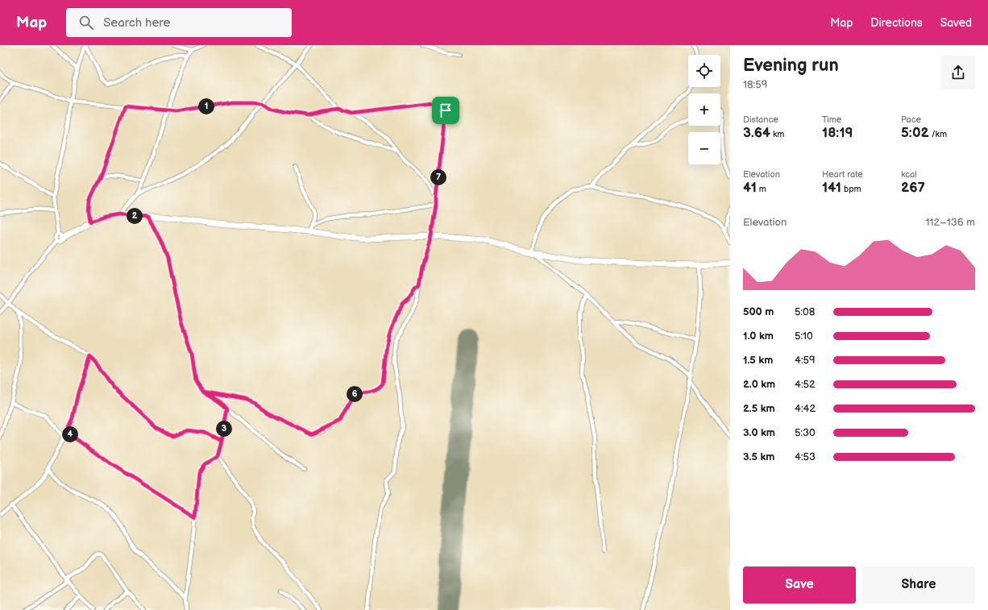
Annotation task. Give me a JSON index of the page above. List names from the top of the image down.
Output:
{
  "page": {
    "header": "Map",
    "search": "Search here",
    "nav": ["Map", "Directions", "Saved"],
    "heading": ["Evening run", "18:59"],
    "map_buttons": ["+", "−"],
    "pins": [
      "1",
      "7",
      "2",
      "6",
      "3",
      "4"
    ],
    "stats": [
      ["Distance", "3.64 km"],
      ["Time", "18:19"],
      ["Pace", "5:02 /km"],
      ["Elevation", "41 m"],
      ["Heart rate", "141 bpm"],
      ["kcal", "267"]
    ],
    "chart": ["Elevation", "112–136 m"],
    "list": [
      {
        "name": "500 m",
        "note": "5:08"
      },
      {
        "name": "1.0 km",
        "note": "5:10"
      },
      {
        "name": "1.5 km",
        "note": "4:59"
      },
      {
        "name": "2.0 km",
        "note": "4:52"
      },
      {
        "name": "2.5 km",
        "note": "4:42"
      },
      {
        "name": "3.0 km",
        "note": "5:30"
      },
      {
        "name": "3.5 km",
        "note": "4:53"
      }
    ],
    "buttons": ["Save", "Share"]
  }
}
